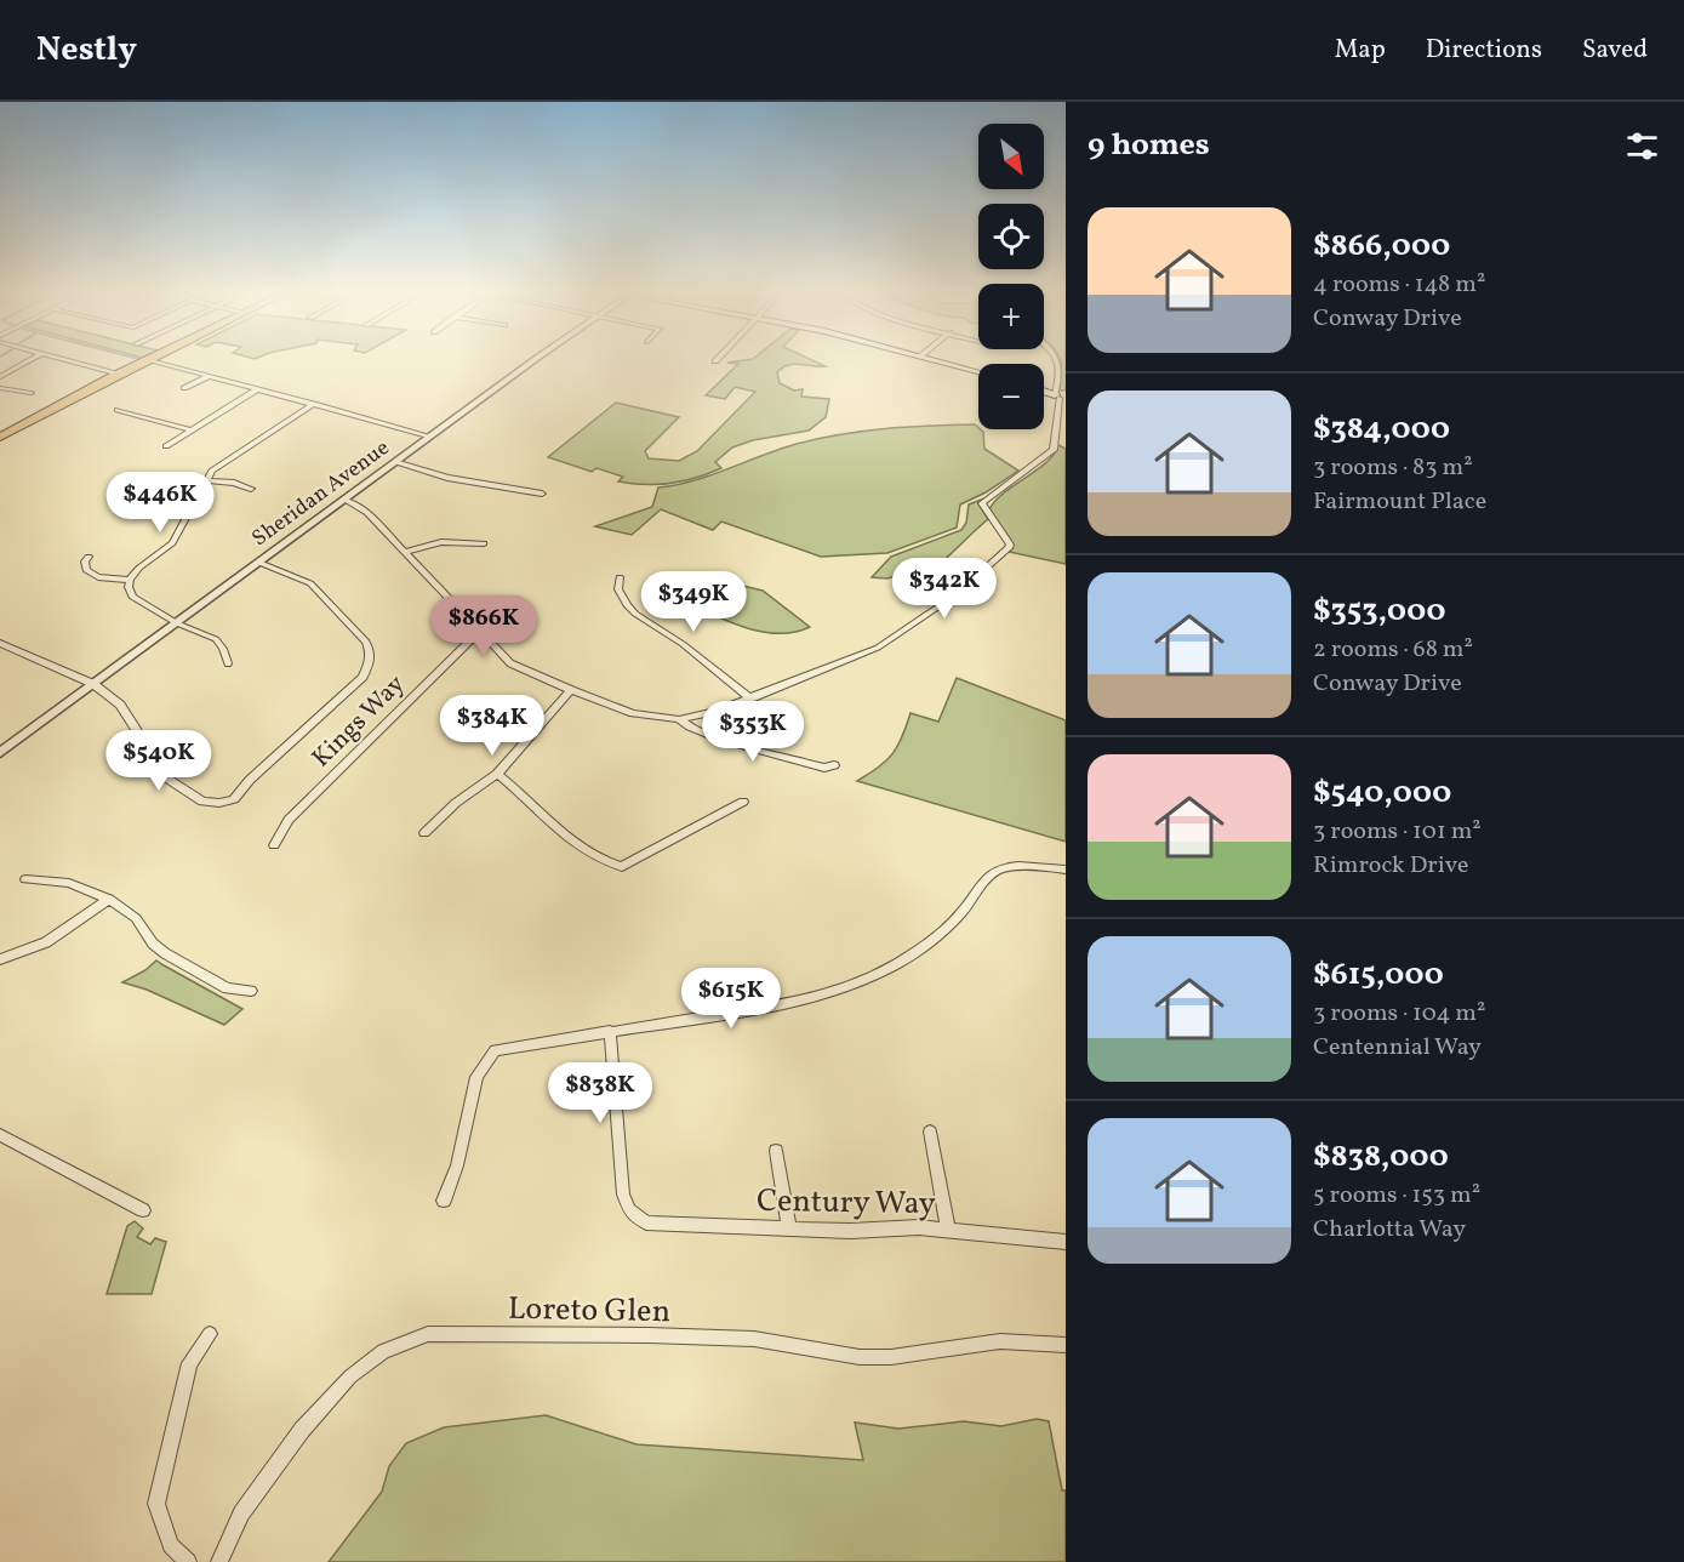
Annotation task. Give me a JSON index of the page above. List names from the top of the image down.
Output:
{
  "streets": {
    "street": [
      "Sheridan Avenue",
      "Kings Way",
      "Century Way",
      "Loreto Glen"
    ]
  },
  "north": "bottom right",
  "page": {
    "header": "Nestly",
    "nav": ["Map", "Directions", "Saved"],
    "heading": "9 homes",
    "map_buttons": ["+", "−"],
    "list": [
      {
        "name": "$866,000",
        "note": "4 rooms · 148 m² · Conway Drive"
      },
      {
        "name": "$384,000",
        "note": "3 rooms · 83 m² · Fairmount Place"
      },
      {
        "name": "$353,000",
        "note": "2 rooms · 68 m² · Conway Drive"
      },
      {
        "name": "$540,000",
        "note": "3 rooms · 101 m² · Rimrock Drive"
      },
      {
        "name": "$615,000",
        "note": "3 rooms · 104 m² · Centennial Way"
      },
      {
        "name": "$838,000",
        "note": "5 rooms · 153 m² · Charlotta Way"
      }
    ],
    "price": [
      "$446K",
      "$342K",
      "$349K",
      "$866K",
      "$384K",
      "$353K",
      "$540K",
      "$615K",
      "$838K"
    ]
  }
}
